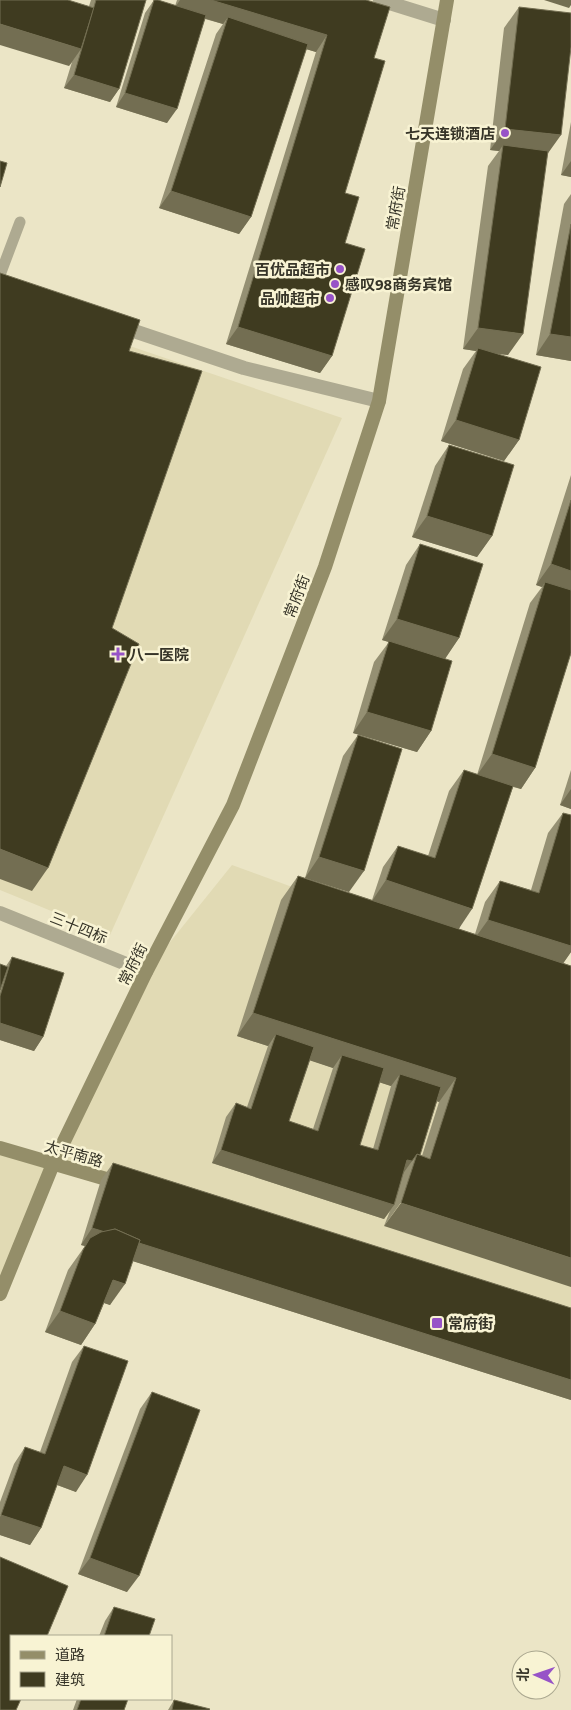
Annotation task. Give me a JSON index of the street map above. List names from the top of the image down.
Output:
{
  "streets": {
    "main road": ["常府街", "太平南路"],
    "street": ["三十四标"]
  },
  "crossings": [
    ["常府街", "三十四标"],
    ["常府街", "太平南路"]
  ],
  "places": {
    "other": [
      "七天连锁酒店",
      "百优品超市",
      "感叹98商务宾馆",
      "品帅超市"
    ],
    "health": ["八一医院"],
    "transit": ["常府街"]
  },
  "legend": ["道路", "建筑"],
  "north": "left"
}
